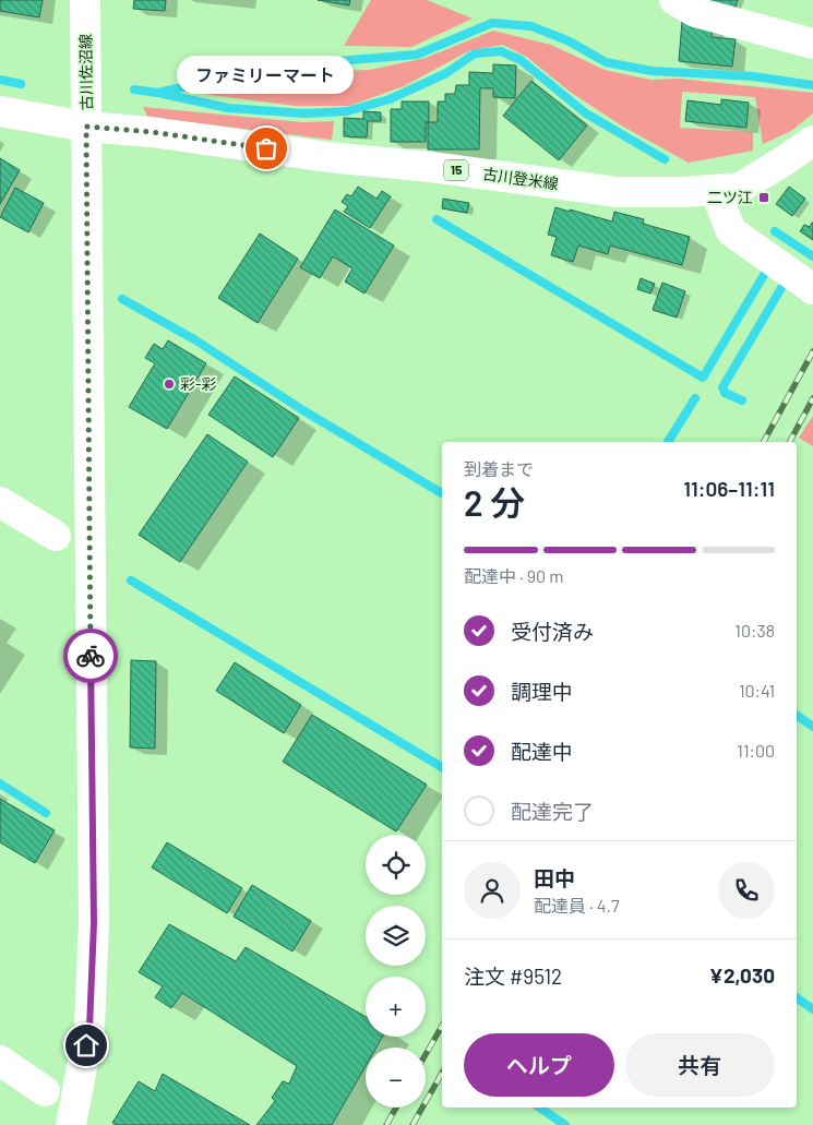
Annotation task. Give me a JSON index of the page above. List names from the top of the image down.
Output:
{
  "streets": {
    "main road": ["古川佐沼線", "15", "古川登米線"]
  },
  "crossings": [
    ["古川佐沼線", "古川登米線"]
  ],
  "places": {
    "other": ["ファミリーマート", "彩‐彩"],
    "transit": ["二ツ江"]
  },
  "page": {
    "bubble": "ファミリーマート",
    "heading": ["2 分", "到着まで", "11:06–11:11"],
    "panel": [
      "田中",
      "配達員 · 4.7",
      "注文 #9512",
      "¥2,030"
    ],
    "bar": "配達中 · 90 m",
    "list": [
      ["受付済み", "10:38"],
      ["調理中", "10:41"],
      ["配達中", "11:00"],
      "配達完了"
    ],
    "map_buttons": ["+", "−"],
    "buttons": ["ヘルプ", "共有"]
  }
}
